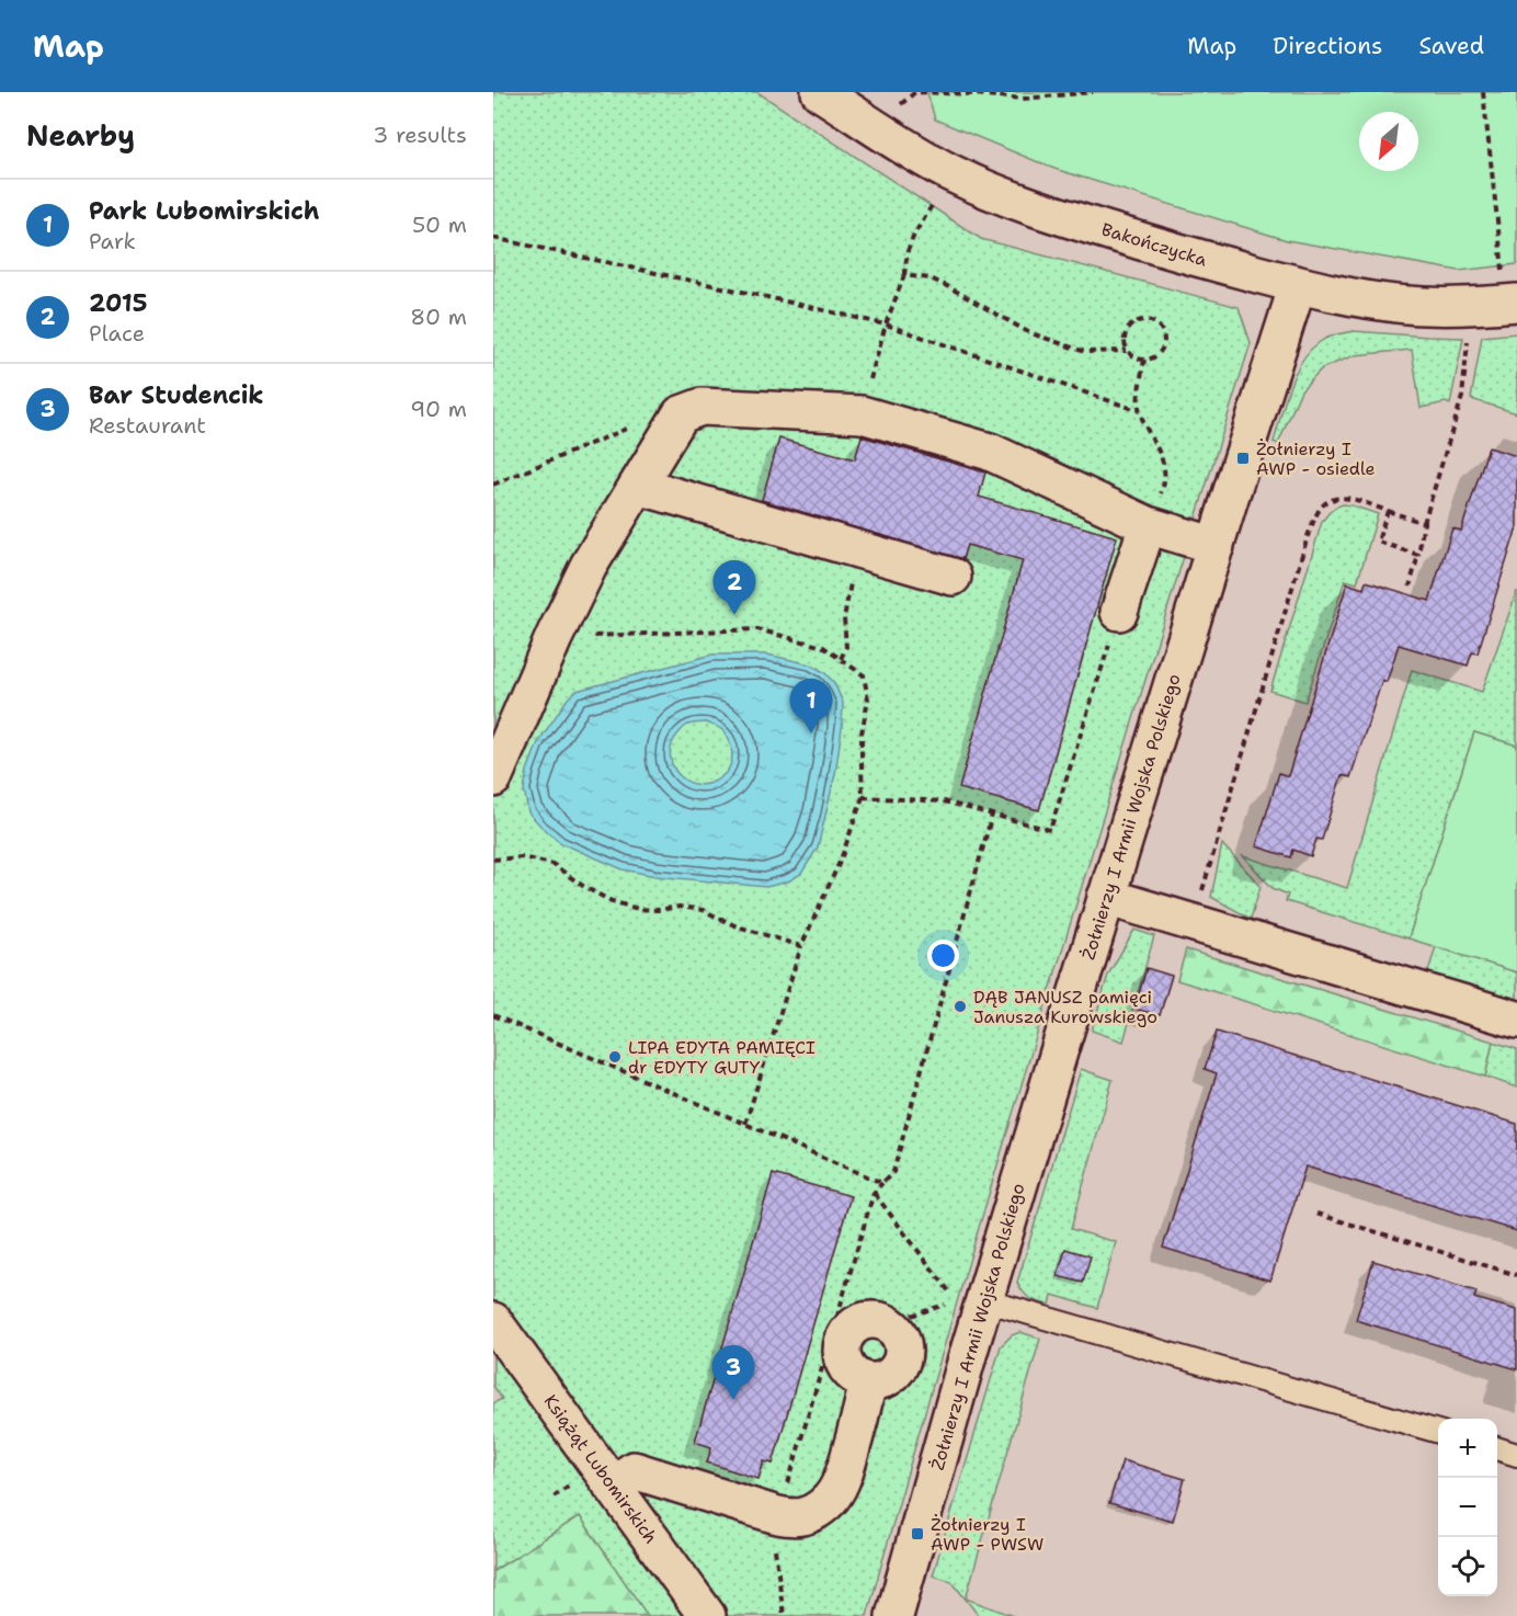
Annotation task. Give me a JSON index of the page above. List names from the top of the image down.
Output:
{
  "streets": {
    "street": ["Bakończycka", "Żołnierzy I Armii Wojska Polskiego", "Książąt Lubomirskich"]
  },
  "crossings": [
    ["Bakończycka", "Żołnierzy I Armii Wojska Polskiego"]
  ],
  "places": {
    "transit": ["Żołnierzy I AWP - osiedle", "Żołnierzy I AWP - PWSW"],
    "other": ["DĄB JANUSZ pamięci Janusza Kurowskiego", "LIPA EDYTA PAMIĘCI dr EDYTY GUTY"]
  },
  "north": "bottom left",
  "page": {
    "header": "Map",
    "nav": ["Map", "Directions", "Saved"],
    "heading": ["Nearby", "3 results"],
    "list": [
      {
        "mark": "1",
        "name": "Park Lubomirskich",
        "note": "Park",
        "value": "50 m"
      },
      {
        "mark": "2",
        "name": "2015",
        "note": "Place",
        "value": "80 m"
      },
      {
        "mark": "3",
        "name": "Bar Studencik",
        "note": "Restaurant",
        "value": "90 m"
      }
    ],
    "pins": ["2", "1", "3"],
    "map_buttons": ["+", "−"]
  }
}
